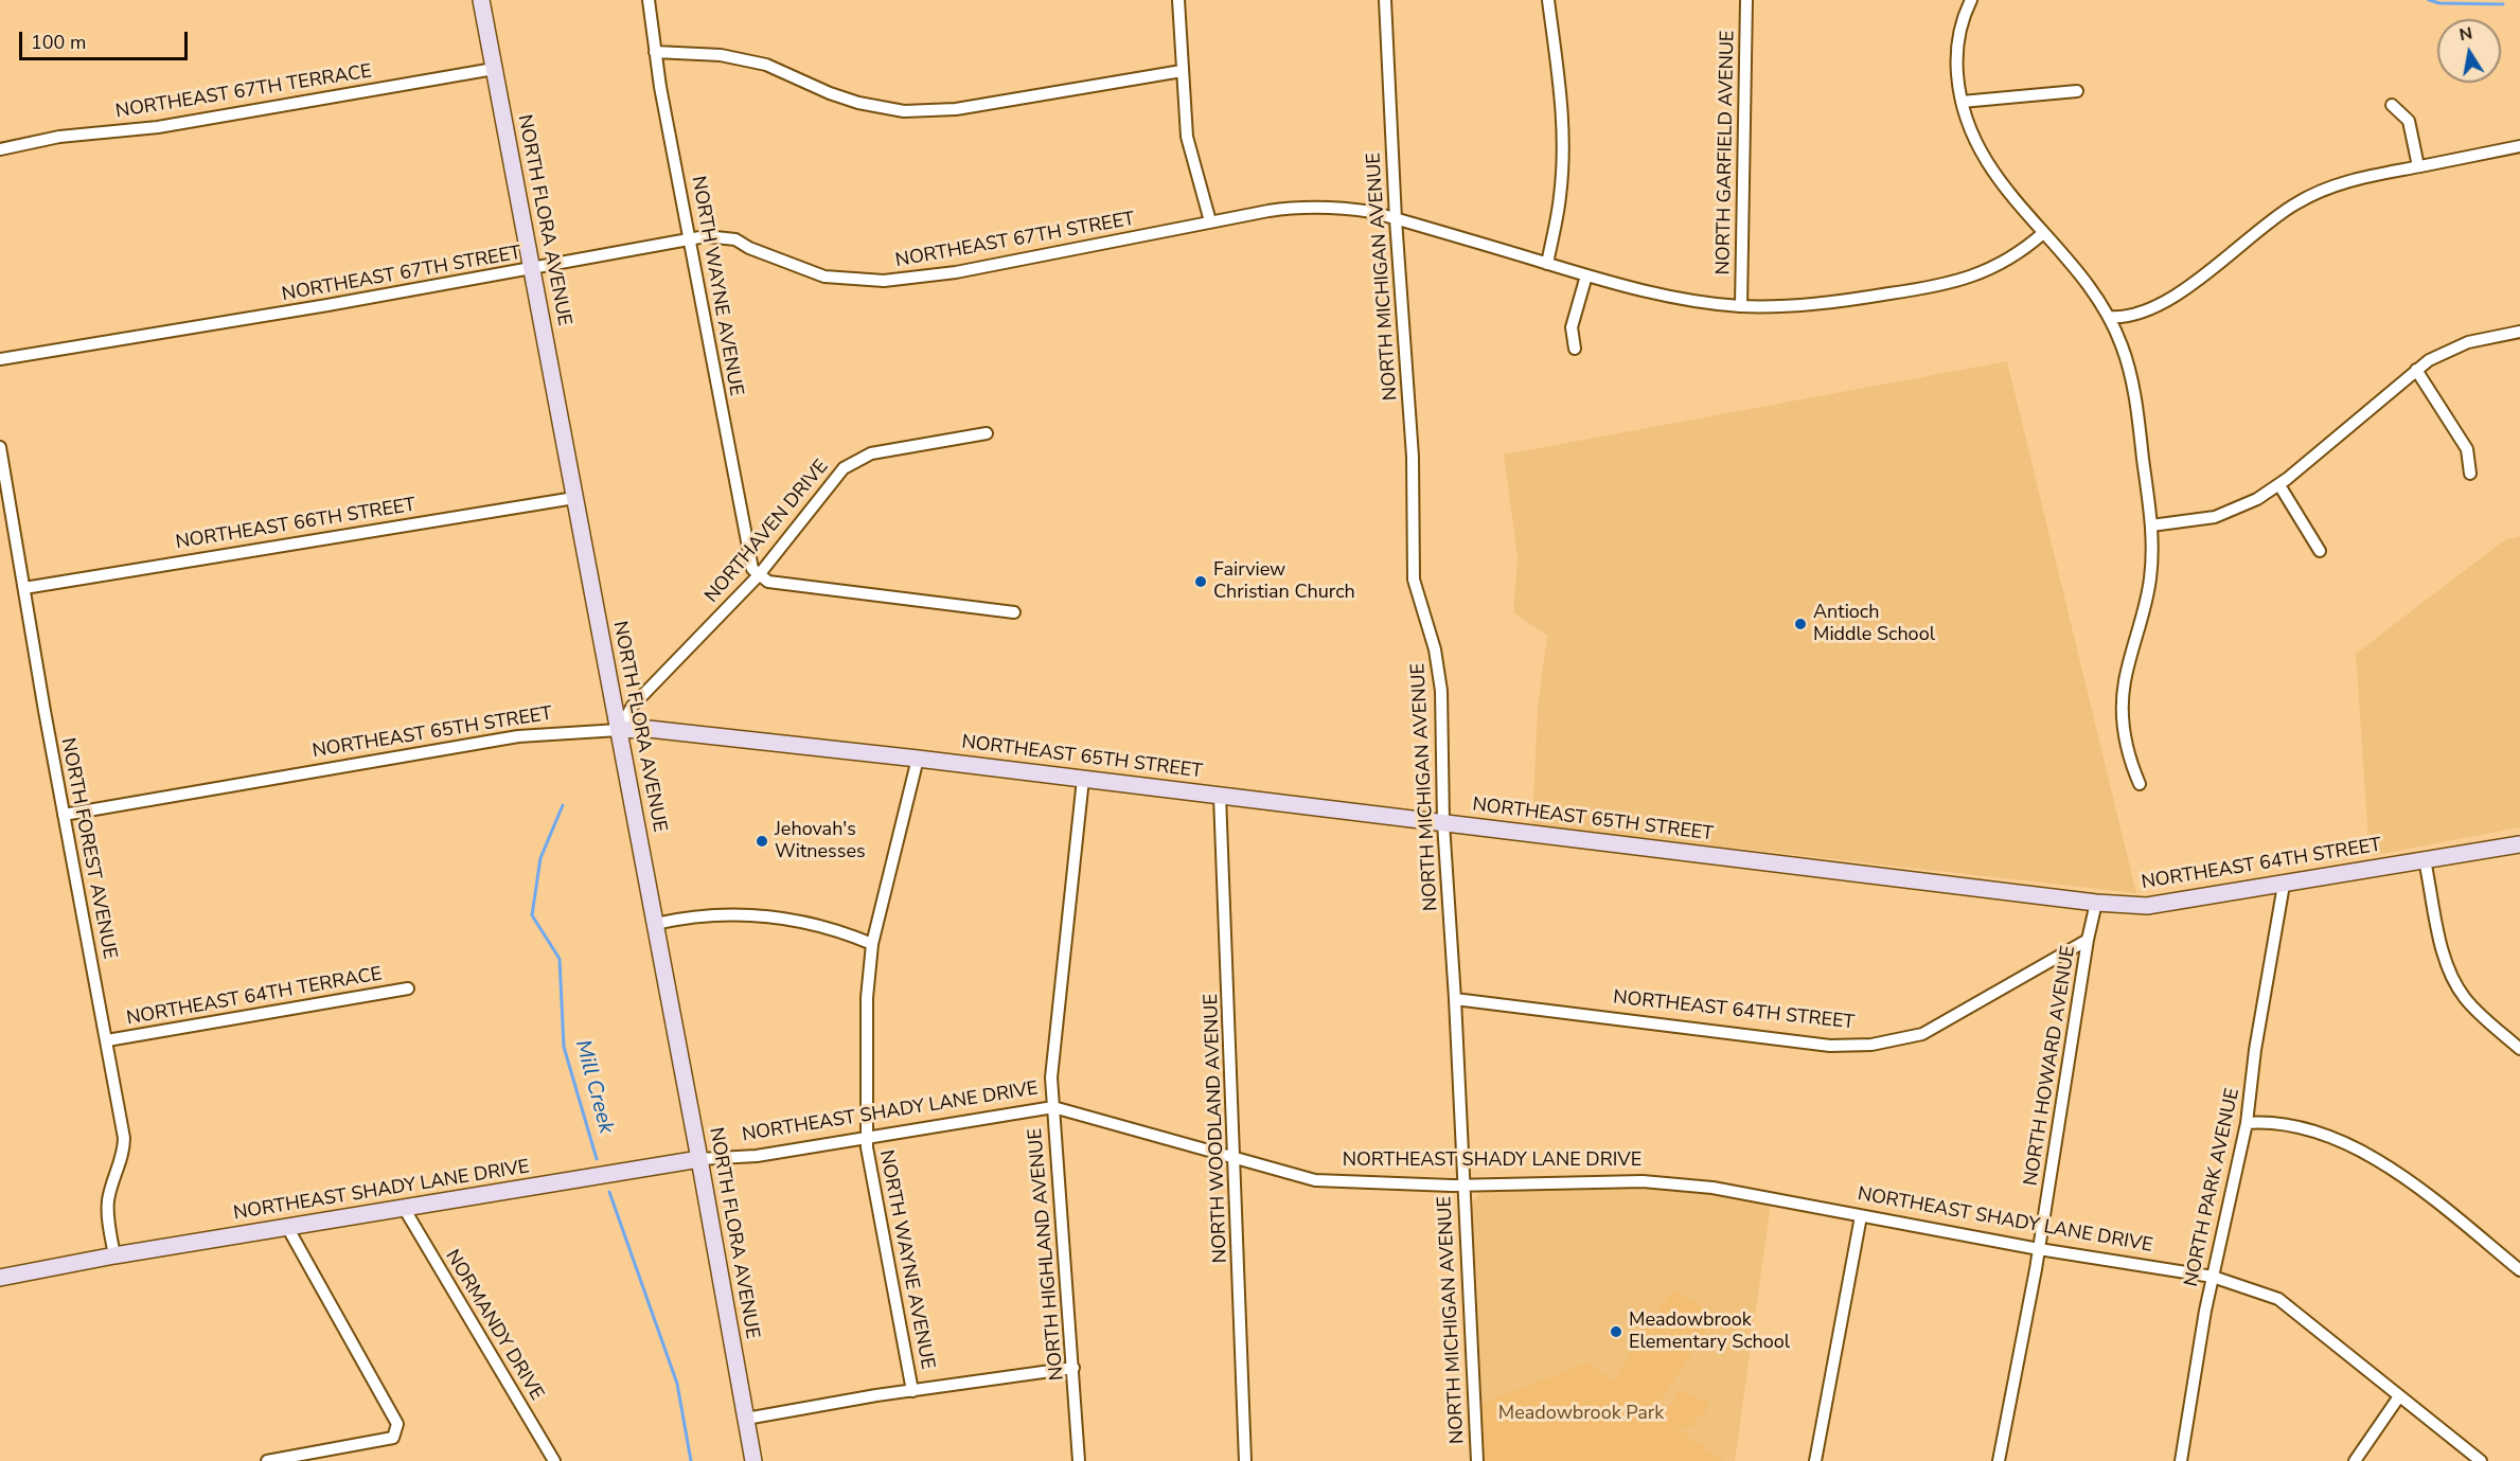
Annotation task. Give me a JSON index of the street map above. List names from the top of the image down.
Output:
{
  "streets": {
    "street": [
      "NORTHEAST 67TH TERRACE",
      "NORTH GARFIELD AVENUE",
      "NORTH FLORA AVENUE",
      "NORTHEAST 67TH STREET",
      "NORTH MICHIGAN AVENUE",
      "NORTH WAYNE AVENUE",
      "NORTHEAST 66TH STREET",
      "NORTHAVEN DRIVE",
      "NORTHEAST 65TH STREET",
      "NORTH FOREST AVENUE",
      "NORTHEAST 64TH STREET",
      "NORTHEAST 64TH TERRACE",
      "NORTH HOWARD AVENUE",
      "NORTHEAST SHADY LANE DRIVE",
      "NORTH WOODLAND AVENUE",
      "NORTH PARK AVENUE",
      "NORTH HIGHLAND AVENUE",
      "NORMANDY DRIVE"
    ]
  },
  "crossings": [
    ["NORTHEAST 67TH TERRACE", "NORTH FLORA AVENUE"],
    ["NORTH GARFIELD AVENUE", "NORTHEAST 67TH STREET"],
    ["NORTH FLORA AVENUE", "NORTHEAST 67TH STREET"],
    ["NORTH FLORA AVENUE", "NORTHEAST 66TH STREET"],
    ["NORTH FLORA AVENUE", "NORTHAVEN DRIVE"],
    ["NORTH FLORA AVENUE", "NORTHEAST 65TH STREET"],
    ["NORTH FLORA AVENUE", "NORTHEAST SHADY LANE DRIVE"],
    ["NORTHEAST 67TH STREET", "NORTH MICHIGAN AVENUE"],
    ["NORTHEAST 67TH STREET", "NORTH WAYNE AVENUE"],
    ["NORTH MICHIGAN AVENUE", "NORTHEAST 65TH STREET"],
    ["NORTH MICHIGAN AVENUE", "NORTHEAST 64TH STREET"],
    ["NORTH MICHIGAN AVENUE", "NORTHEAST SHADY LANE DRIVE"],
    ["NORTH WAYNE AVENUE", "NORTHAVEN DRIVE"],
    ["NORTH WAYNE AVENUE", "NORTHEAST 65TH STREET"],
    ["NORTH WAYNE AVENUE", "NORTHEAST SHADY LANE DRIVE"],
    ["NORTHEAST 66TH STREET", "NORTH FOREST AVENUE"],
    ["NORTHAVEN DRIVE", "NORTHEAST 65TH STREET"],
    ["NORTHEAST 65TH STREET", "NORTH FOREST AVENUE"],
    ["NORTHEAST 65TH STREET", "NORTHEAST 64TH STREET"],
    ["NORTHEAST 65TH STREET", "NORTH WOODLAND AVENUE"],
    ["NORTHEAST 65TH STREET", "NORTH HIGHLAND AVENUE"],
    ["NORTH FOREST AVENUE", "NORTHEAST 64TH TERRACE"],
    ["NORTH FOREST AVENUE", "NORTHEAST SHADY LANE DRIVE"],
    ["NORTHEAST 64TH STREET", "NORTH HOWARD AVENUE"],
    ["NORTHEAST 64TH STREET", "NORTH PARK AVENUE"],
    ["NORTH HOWARD AVENUE", "NORTHEAST SHADY LANE DRIVE"],
    ["NORTHEAST SHADY LANE DRIVE", "NORTH WOODLAND AVENUE"],
    ["NORTHEAST SHADY LANE DRIVE", "NORTH PARK AVENUE"],
    ["NORTHEAST SHADY LANE DRIVE", "NORTH HIGHLAND AVENUE"],
    ["NORTHEAST SHADY LANE DRIVE", "NORMANDY DRIVE"]
  ],
  "water": ["Mill Creek"],
  "parks": ["Meadowbrook Park"],
  "places": [
    "Fairview Christian Church",
    "Antioch Middle School",
    "Jehovah's Witnesses",
    "Meadowbrook Elementary School"
  ],
  "scale_bar": "100 m",
  "north": "top"
}
